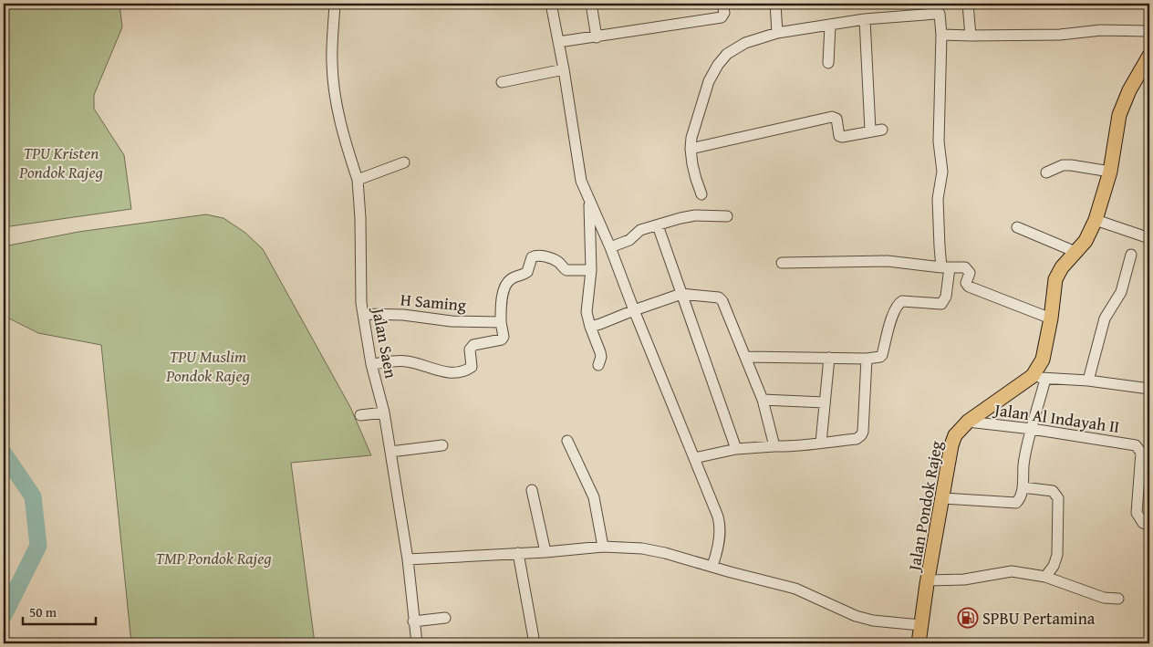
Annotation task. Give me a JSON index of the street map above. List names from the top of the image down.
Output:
{
  "streets": {
    "main road": ["Jalan Pondok Rajeg"],
    "street": ["H Saming", "Jalan Saen", "Jalan Al Indayah II"]
  },
  "crossings": [
    ["H Saming", "Jalan Saen"],
    ["Jalan Al Indayah II", "Jalan Pondok Rajeg"]
  ],
  "parks": ["TPU Kristen Pondok Rajeg", "TPU Muslim Pondok Rajeg", "TMP Pondok Rajeg"],
  "places": {
    "fuel station": ["SPBU Pertamina"]
  },
  "scale_bar": "50 m"
}
